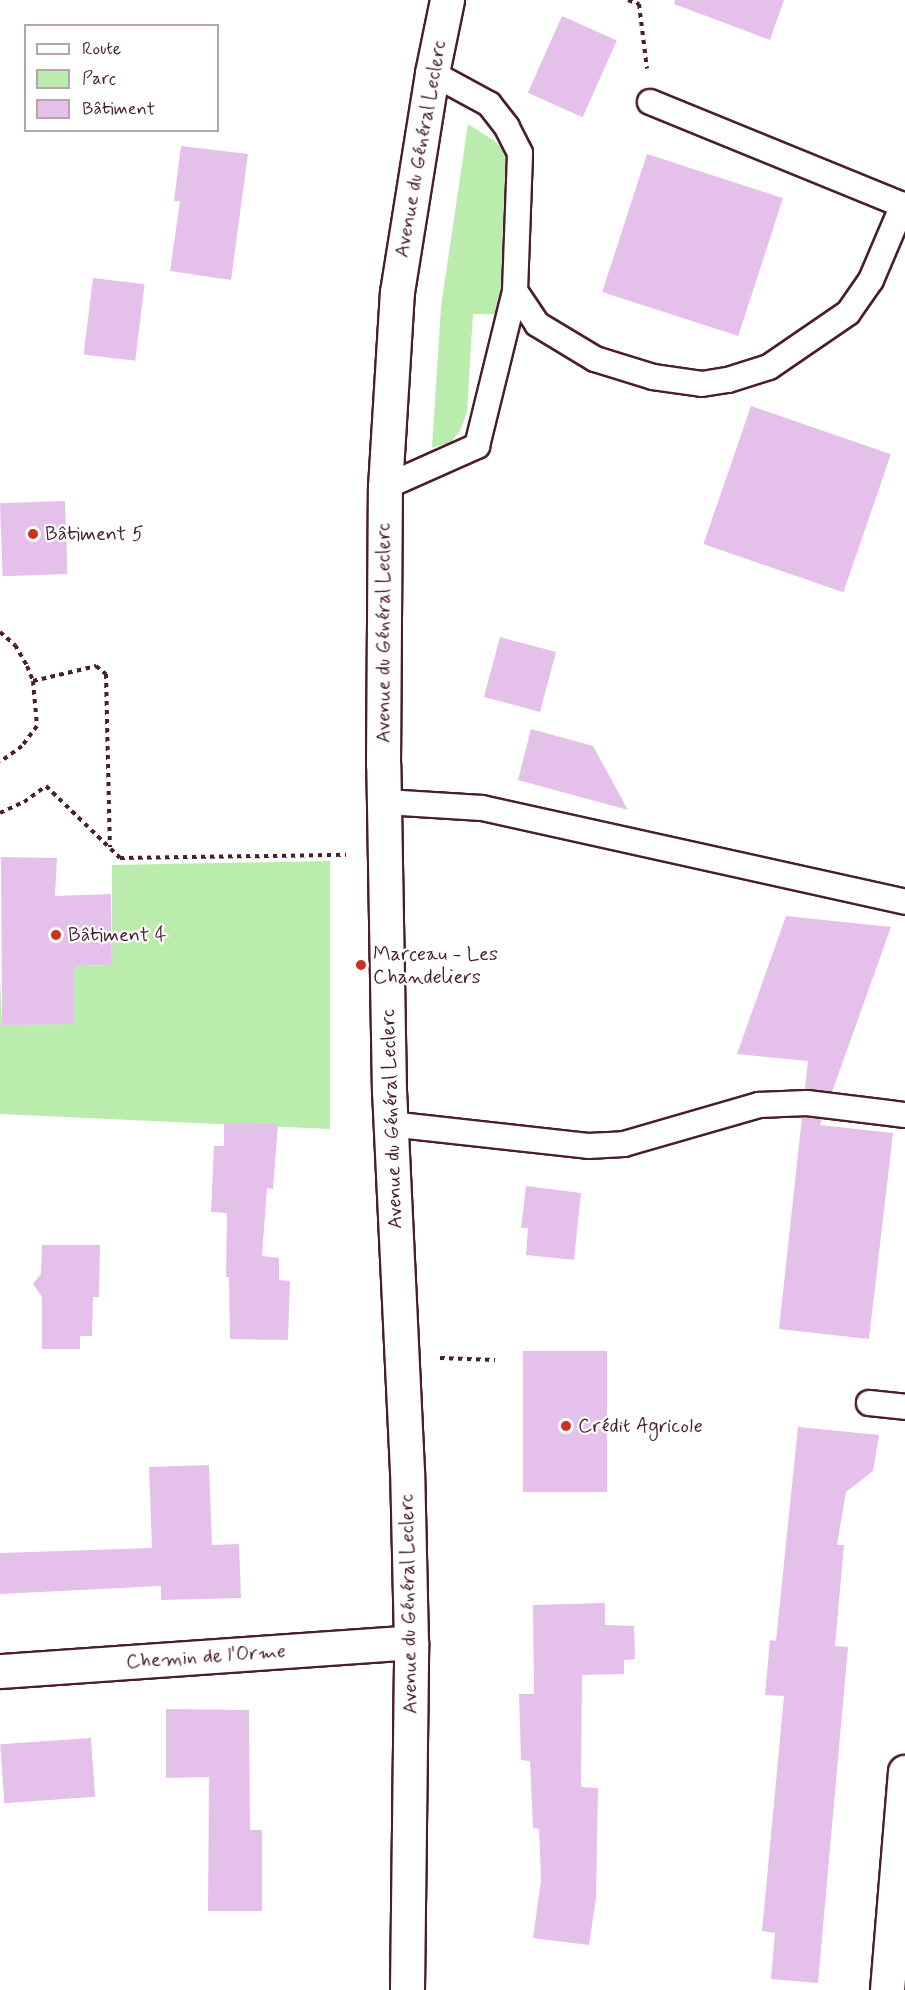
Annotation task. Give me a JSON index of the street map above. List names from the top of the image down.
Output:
{
  "streets": {
    "main road": ["Avenue du Général Leclerc", "Chemin de l'Orme"]
  },
  "crossings": [
    ["Avenue du Général Leclerc", "Chemin de l'Orme"]
  ],
  "places": [
    "Bâtiment 5",
    "Bâtiment 4",
    "Marceau - Les Chandeliers",
    "Crédit Agricole"
  ],
  "legend": ["Route", "Parc", "Bâtiment"]
}
